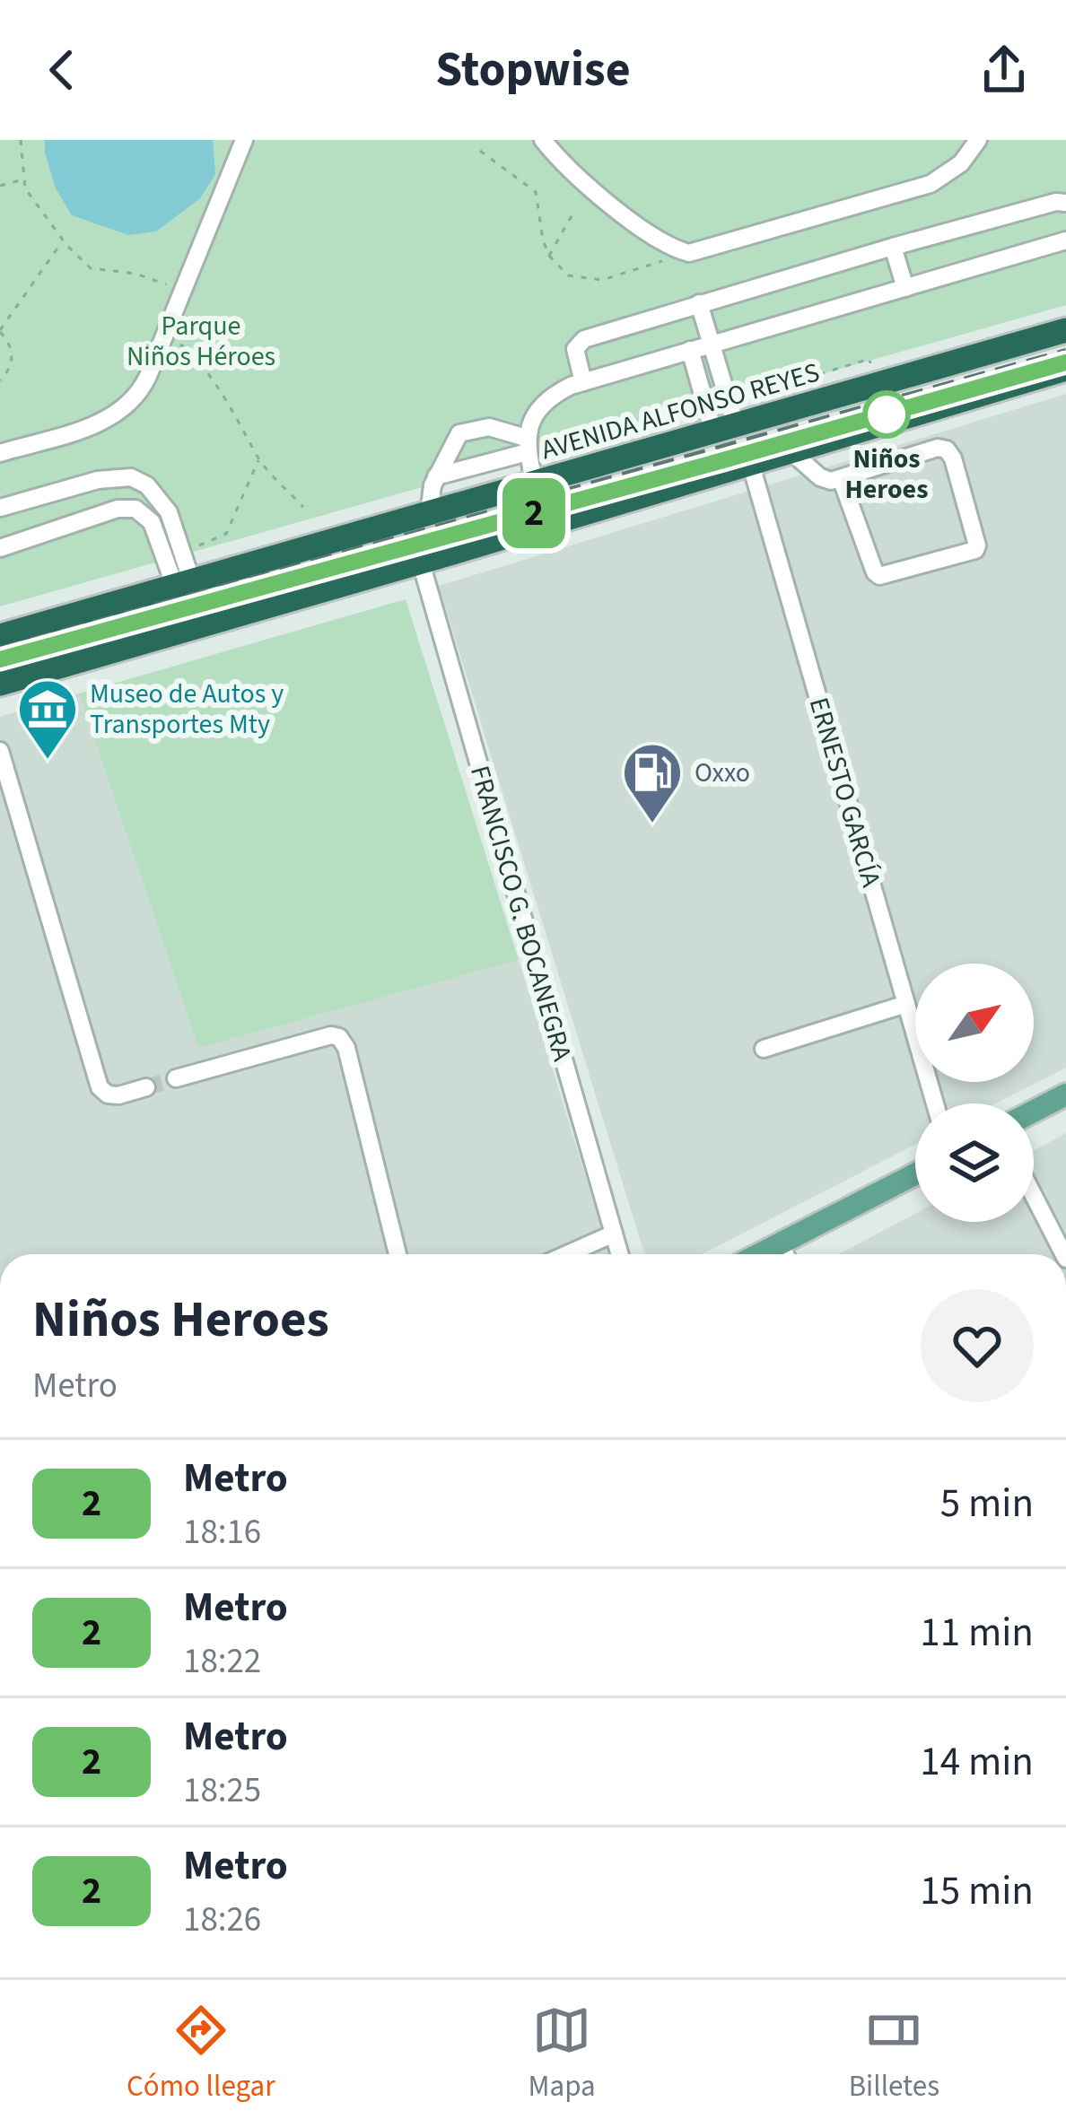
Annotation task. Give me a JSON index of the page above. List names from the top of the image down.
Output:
{
  "streets": {
    "highway": ["AVENIDA ALFONSO REYES"],
    "street": ["ERNESTO GARCÍA", "FRANCISCO G. BOCANEGRA"]
  },
  "parks": ["Parque Niños Héroes"],
  "places": {
    "other": ["Niños Heroes"],
    "museum": ["Museo de Autos y Transportes Mty"],
    "fuel station": ["Oxxo"]
  },
  "lines": ["metro line 2"],
  "north": "top right",
  "page": {
    "header": "Stopwise",
    "on_map": "2",
    "heading": ["Niños Heroes", "Metro"],
    "list": [
      {
        "mark": "2",
        "name": "Metro",
        "note": "18:16",
        "value": "5 min"
      },
      {
        "mark": "2",
        "name": "Metro",
        "note": "18:22",
        "value": "11 min"
      },
      {
        "mark": "2",
        "name": "Metro",
        "note": "18:25",
        "value": "14 min"
      },
      {
        "mark": "2",
        "name": "Metro",
        "note": "18:26",
        "value": "15 min"
      }
    ],
    "tabs": ["Cómo llegar", "Mapa", "Billetes"]
  }
}
